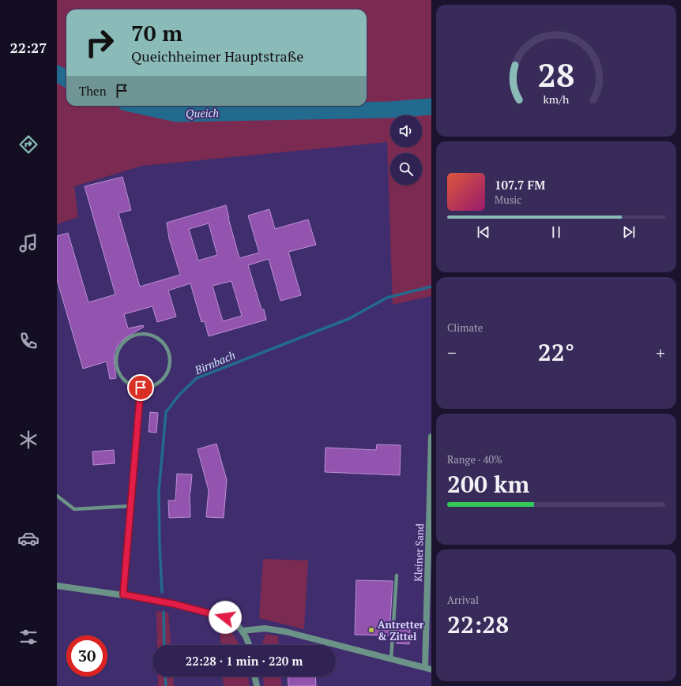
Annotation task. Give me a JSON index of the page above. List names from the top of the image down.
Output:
{
  "streets": {
    "street": ["Kleiner Sand"]
  },
  "water": ["Queich", "Birnbach"],
  "places": ["Antretter & Zittel"],
  "page": {
    "tabs": "22:27",
    "turn": ["70 m", "Queichheimer Hauptstraße"],
    "then": "Then",
    "song": ["107.7 FM", "Music"],
    "tile": [
      "Climate",
      ["Range · 40%", "200 km"],
      ["Arrival", "22:28"]
    ],
    "heat": ["−", "22°", "+"],
    "limit": "30",
    "trip": "22:28 · 1 min · 220 m",
    "gauge": ["28", "km/h"]
  }
}
